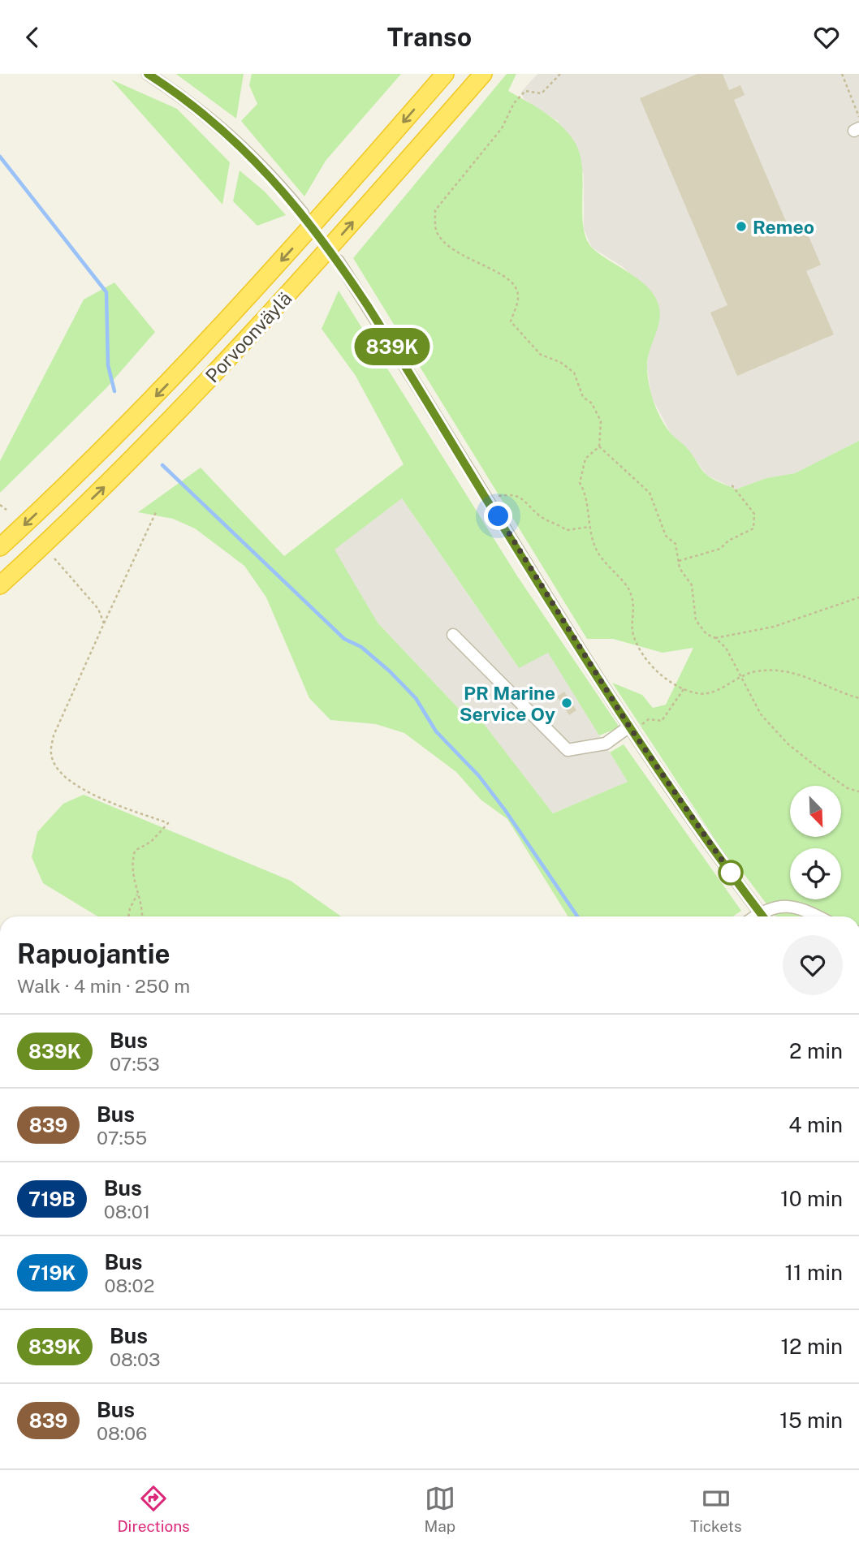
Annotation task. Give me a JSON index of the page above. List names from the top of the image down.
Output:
{
  "streets": {
    "highway": ["Porvoonväylä"]
  },
  "places": ["Remeo", "PR Marine Service Oy"],
  "lines": ["bus line 839K"],
  "north": "bottom right",
  "page": {
    "header": "Transo",
    "on_map": "839K",
    "heading": ["Rapuojantie", "Walk · 4 min · 250 m"],
    "list": [
      {
        "mark": "839K",
        "name": "Bus",
        "note": "07:53",
        "value": "2 min"
      },
      {
        "mark": "839",
        "name": "Bus",
        "note": "07:55",
        "value": "4 min"
      },
      {
        "mark": "719B",
        "name": "Bus",
        "note": "08:01",
        "value": "10 min"
      },
      {
        "mark": "719K",
        "name": "Bus",
        "note": "08:02",
        "value": "11 min"
      },
      {
        "mark": "839K",
        "name": "Bus",
        "note": "08:03",
        "value": "12 min"
      },
      {
        "mark": "839",
        "name": "Bus",
        "note": "08:06",
        "value": "15 min"
      }
    ],
    "tabs": ["Directions", "Map", "Tickets"]
  }
}
